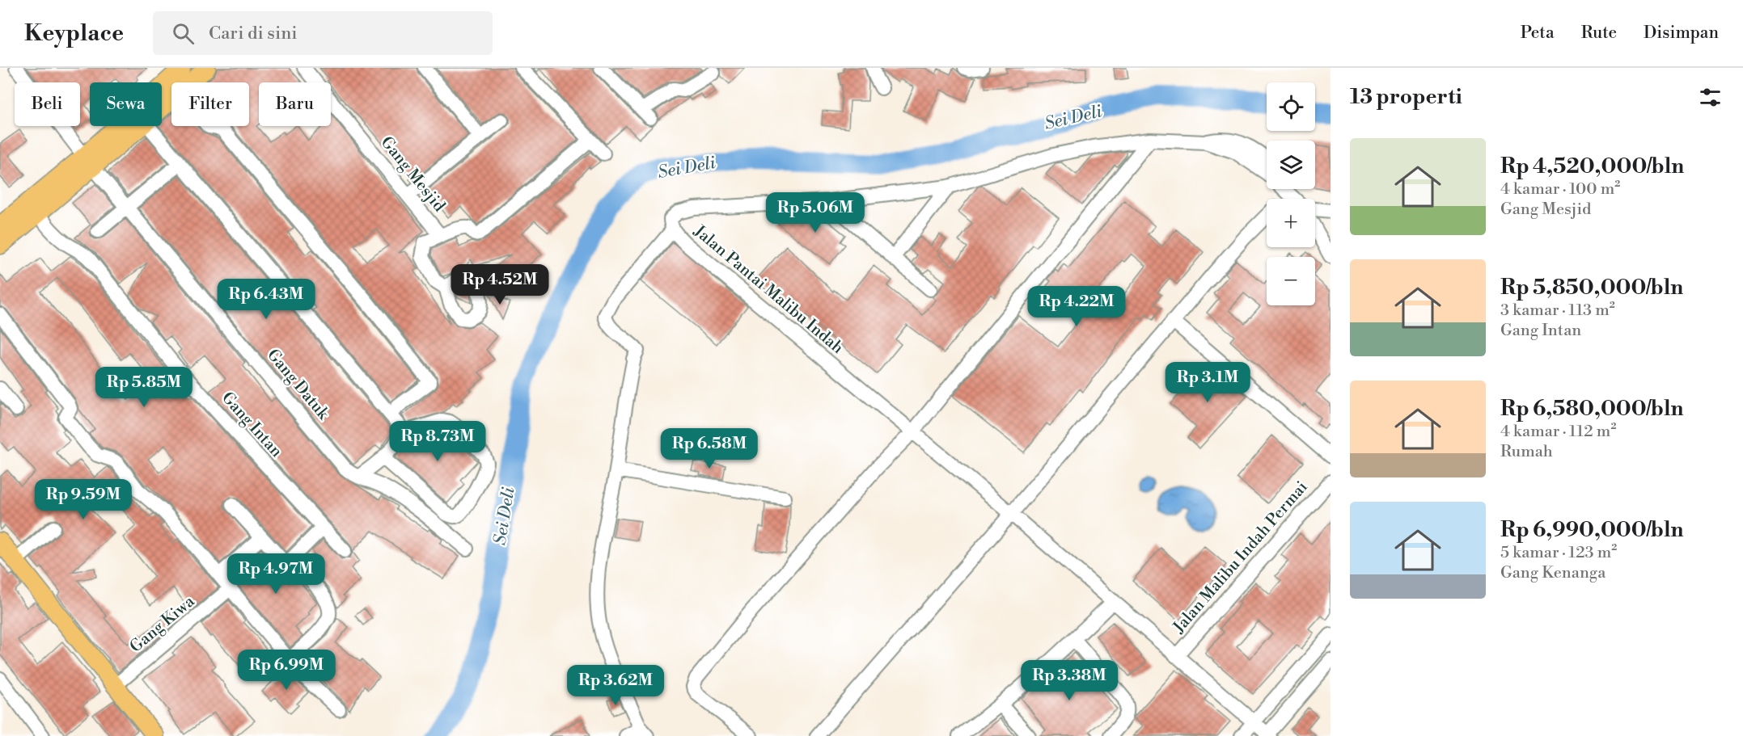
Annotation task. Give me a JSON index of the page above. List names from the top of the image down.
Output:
{
  "streets": {
    "street": [
      "Gang Mesjid",
      "Jalan Pantai Malibu Indah",
      "Gang Datuk",
      "Gang Intan",
      "Jalan Malibu Indah Permai",
      "Gang Kiwa"
    ]
  },
  "crossings": [
    ["Jalan Pantai Malibu Indah", "Jalan Malibu Indah Permai"]
  ],
  "water": ["Sei Deli"],
  "page": {
    "header": "Keyplace",
    "search": "Cari di sini",
    "nav": ["Peta", "Rute", "Disimpan"],
    "heading": "13 properti",
    "map_buttons": ["+", "−"],
    "chip": [
      "Beli",
      "Sewa",
      "Filter",
      "Baru"
    ],
    "list": [
      {
        "name": "Rp 4,520,000/bln",
        "note": "4 kamar · 100 m² · Gang Mesjid"
      },
      {
        "name": "Rp 5,850,000/bln",
        "note": "3 kamar · 113 m² · Gang Intan"
      },
      {
        "name": "Rp 6,580,000/bln",
        "note": "4 kamar · 112 m² · Rumah"
      },
      {
        "name": "Rp 6,990,000/bln",
        "note": "5 kamar · 123 m² · Gang Kenanga"
      }
    ],
    "price": [
      "Rp 5.06M",
      "Rp 4.52M",
      "Rp 6.43M",
      "Rp 4.22M",
      "Rp 3.1M",
      "Rp 5.85M",
      "Rp 8.73M",
      "Rp 6.58M",
      "Rp 9.59M",
      "Rp 4.97M",
      "Rp 6.99M",
      "Rp 3.38M",
      "Rp 3.62M"
    ]
  }
}
